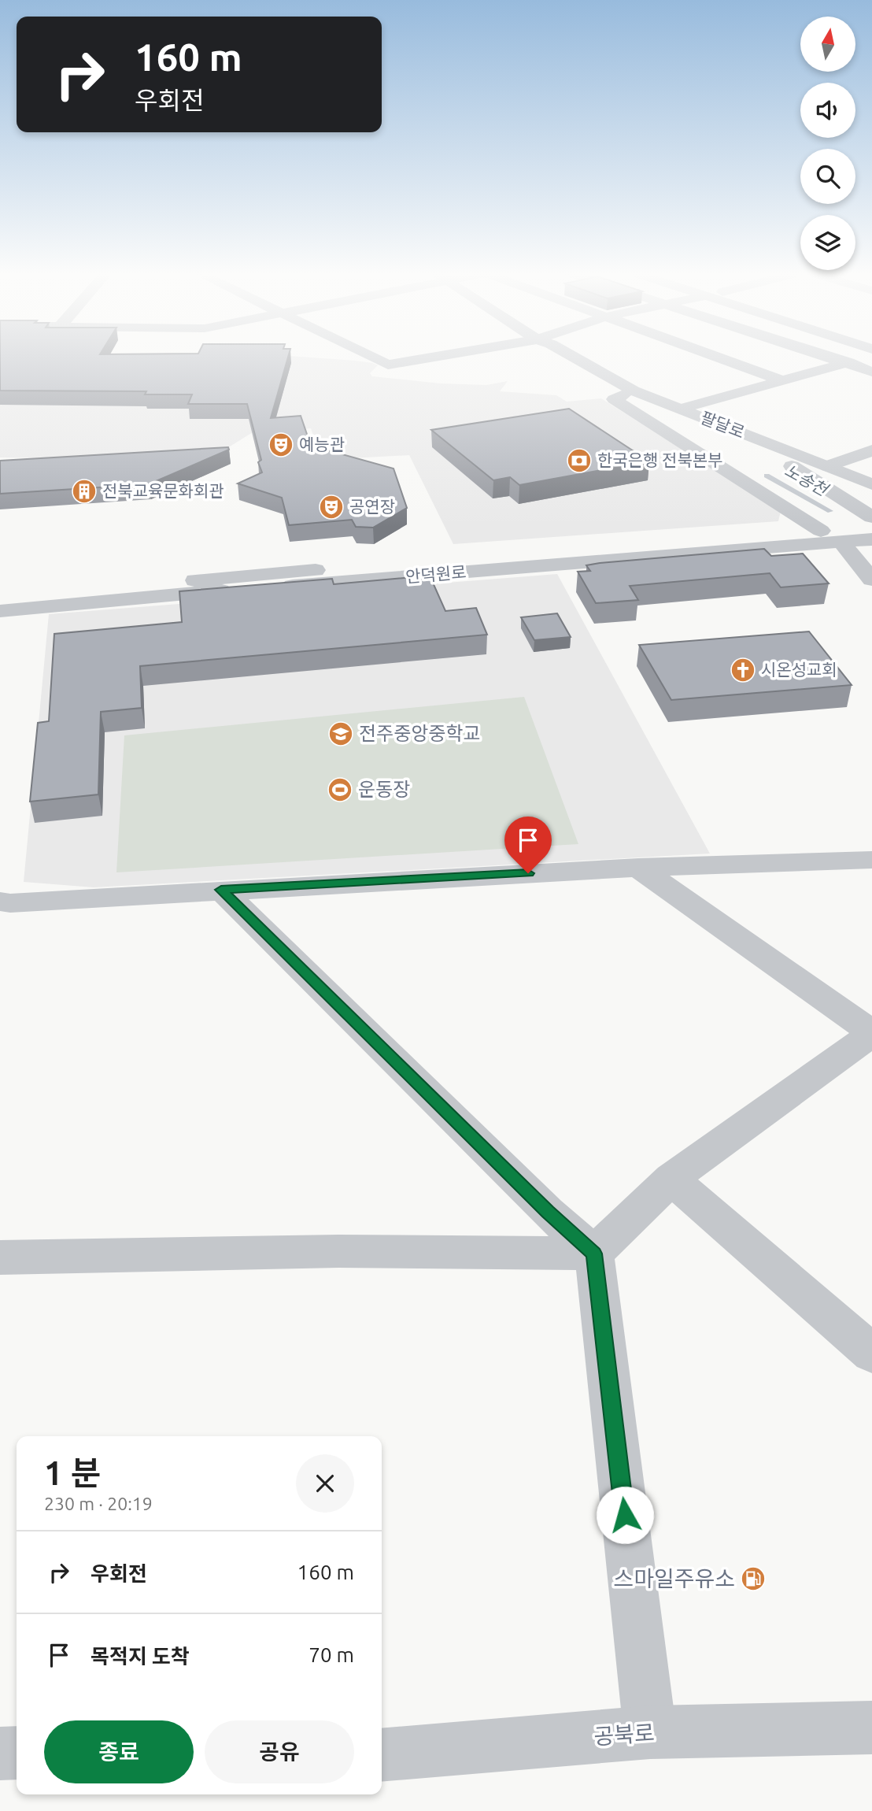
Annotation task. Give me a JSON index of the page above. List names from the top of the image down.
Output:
{
  "streets": {
    "street": ["팔달로", "안덕원로", "공북로"]
  },
  "water": ["노송천"],
  "places": {
    "theatre": ["예능관", "공연장"],
    "bank": ["한국은행 전북본부"],
    "building": ["전북교육문화회관"],
    "church": ["시온성교회"],
    "school or university": ["전주중앙중학교"],
    "sports": ["운동장"],
    "fuel station": ["스마일주유소"]
  },
  "north": "top",
  "page": {
    "turn": ["160 m", "우회전"],
    "heading": ["1 분", "230 m · 20:19"],
    "list": [
      {
        "name": "우회전",
        "value": "160 m"
      },
      {
        "name": "목적지 도착",
        "value": "70 m"
      }
    ],
    "buttons": ["종료", "공유"]
  }
}
